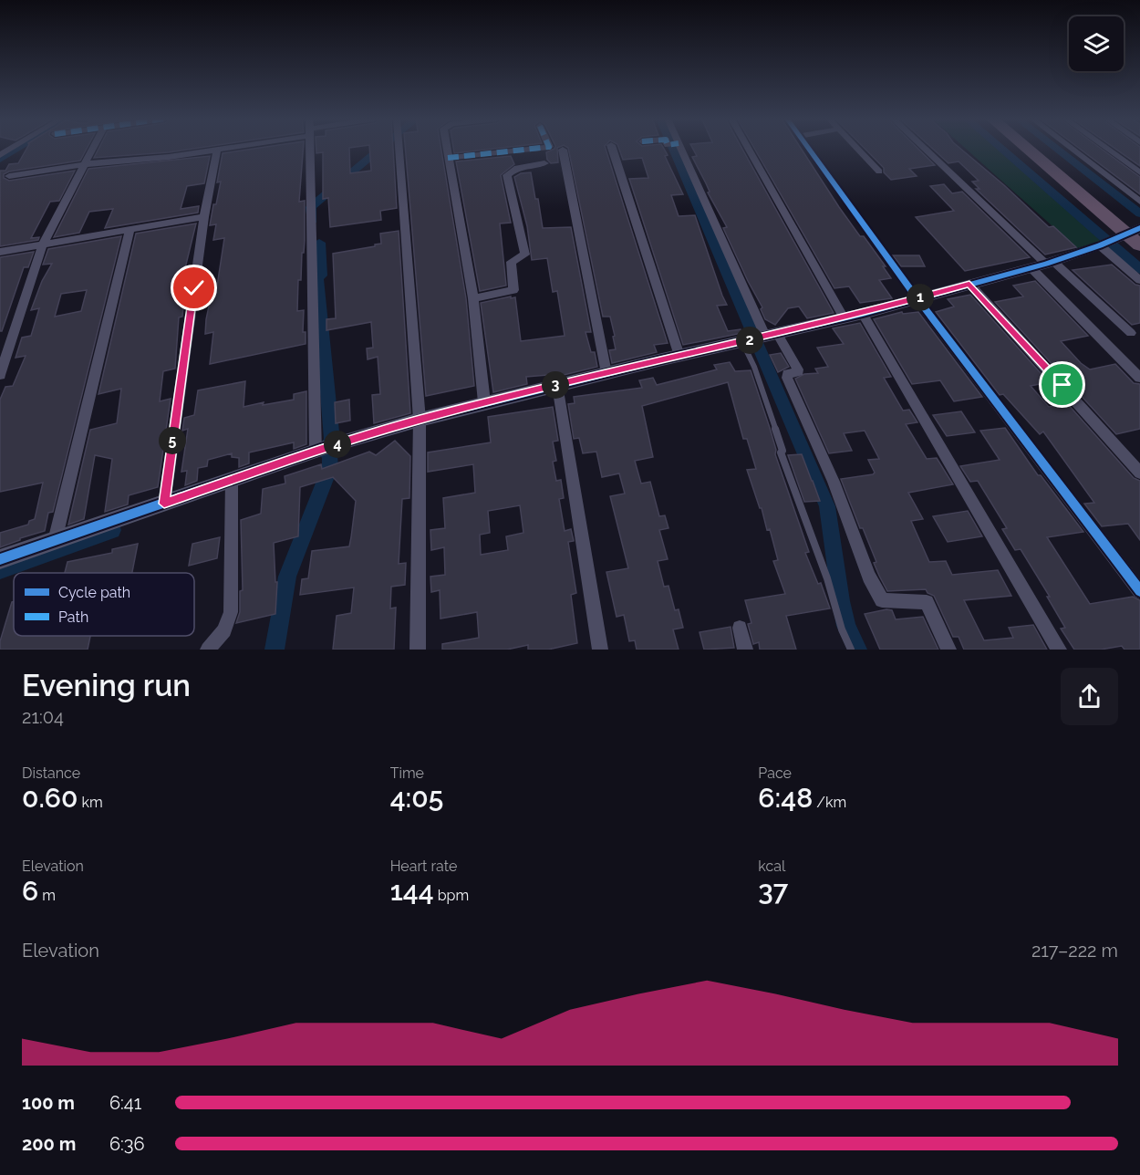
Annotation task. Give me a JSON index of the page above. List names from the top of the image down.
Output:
{
  "legend": ["Cycle path", "Path"],
  "page": {
    "pins": [
      "1",
      "2",
      "3",
      "5",
      "4"
    ],
    "heading": ["Evening run", "21:04"],
    "stats": [
      ["Distance", "0.60 km"],
      ["Time", "4:05"],
      ["Pace", "6:48 /km"],
      ["Elevation", "6 m"],
      ["Heart rate", "144 bpm"],
      ["kcal", "37"]
    ],
    "chart": ["Elevation", "217–222 m"],
    "list": [
      {
        "name": "100 m",
        "note": "6:41"
      },
      {
        "name": "200 m",
        "note": "6:36"
      }
    ]
  }
}
